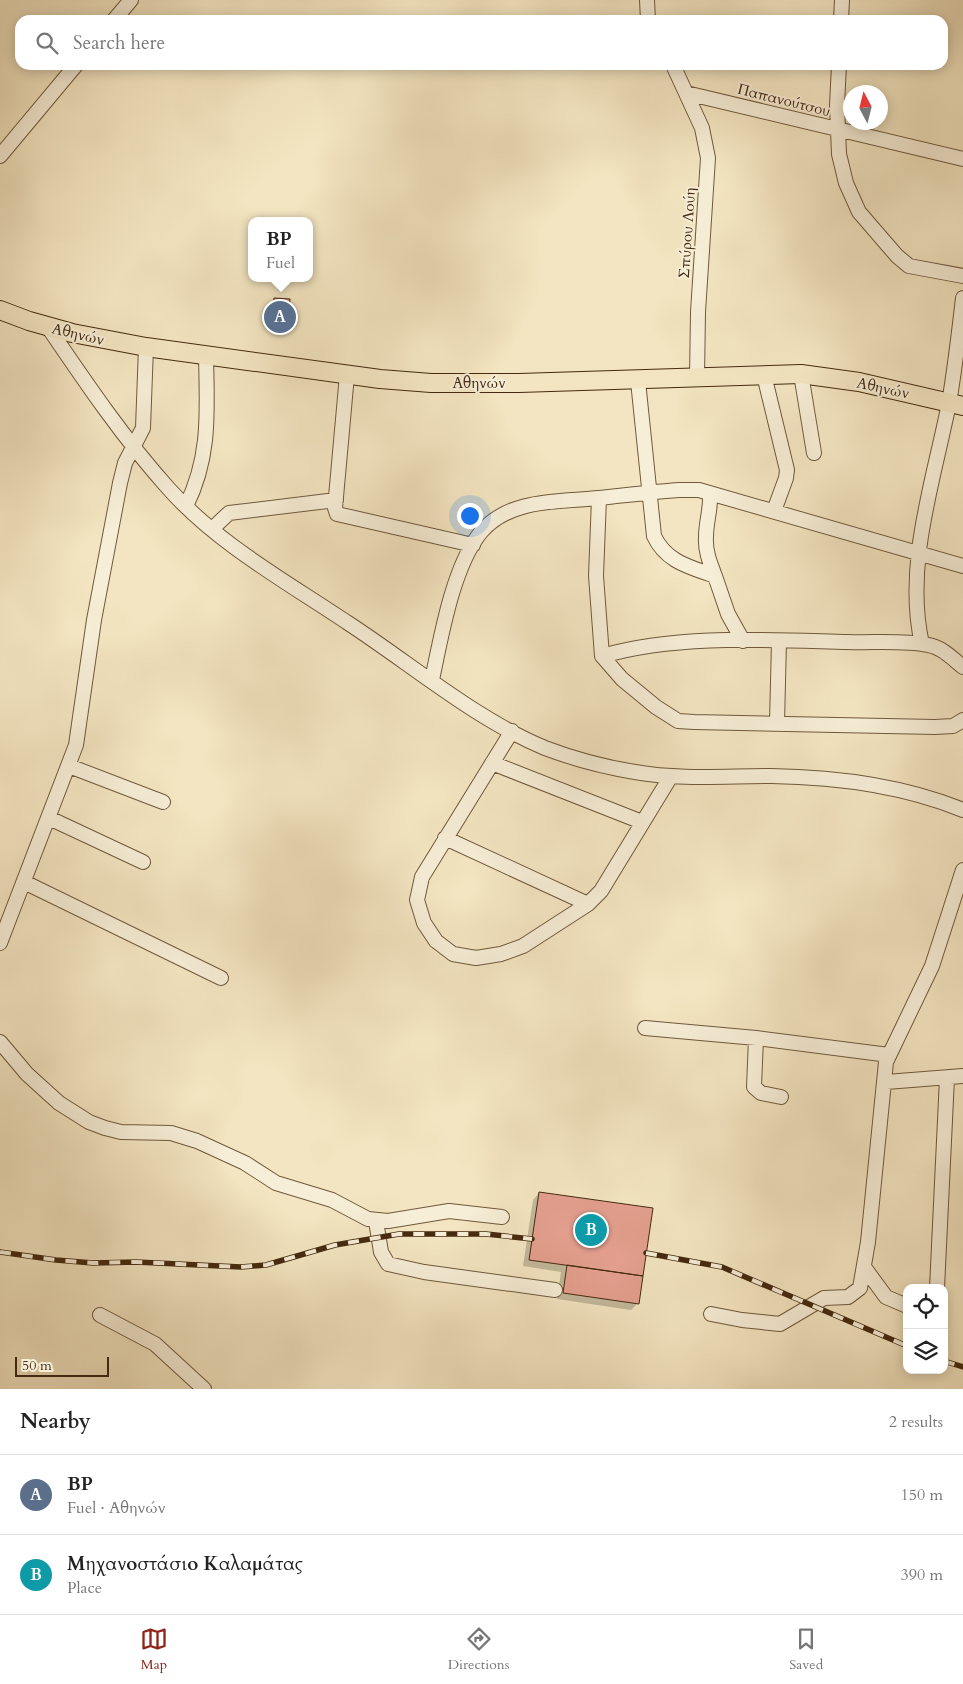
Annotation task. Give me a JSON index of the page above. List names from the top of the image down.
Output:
{
  "streets": {
    "main road": ["Αθηνών"],
    "street": ["Παπανούτσου", "Σπύρου Λούη"]
  },
  "crossings": [
    ["Παπανούτσου", "Σπύρου Λούη"],
    ["Σπύρου Λούη", "Αθηνών"]
  ],
  "scale_bar": "50 m",
  "north": "top",
  "page": {
    "search": "Search here",
    "popup": ["BP", "Fuel"],
    "pins": ["A", "B"],
    "scale": "50 m",
    "heading": ["Nearby", "2 results"],
    "list": [
      {
        "mark": "A",
        "name": "BP",
        "note": "Fuel · Αθηνών",
        "value": "150 m"
      },
      {
        "mark": "B",
        "name": "Μηχανοστάσιο Καλαμάτας",
        "note": "Place",
        "value": "390 m"
      }
    ],
    "nav": ["Map", "Directions", "Saved"]
  }
}
